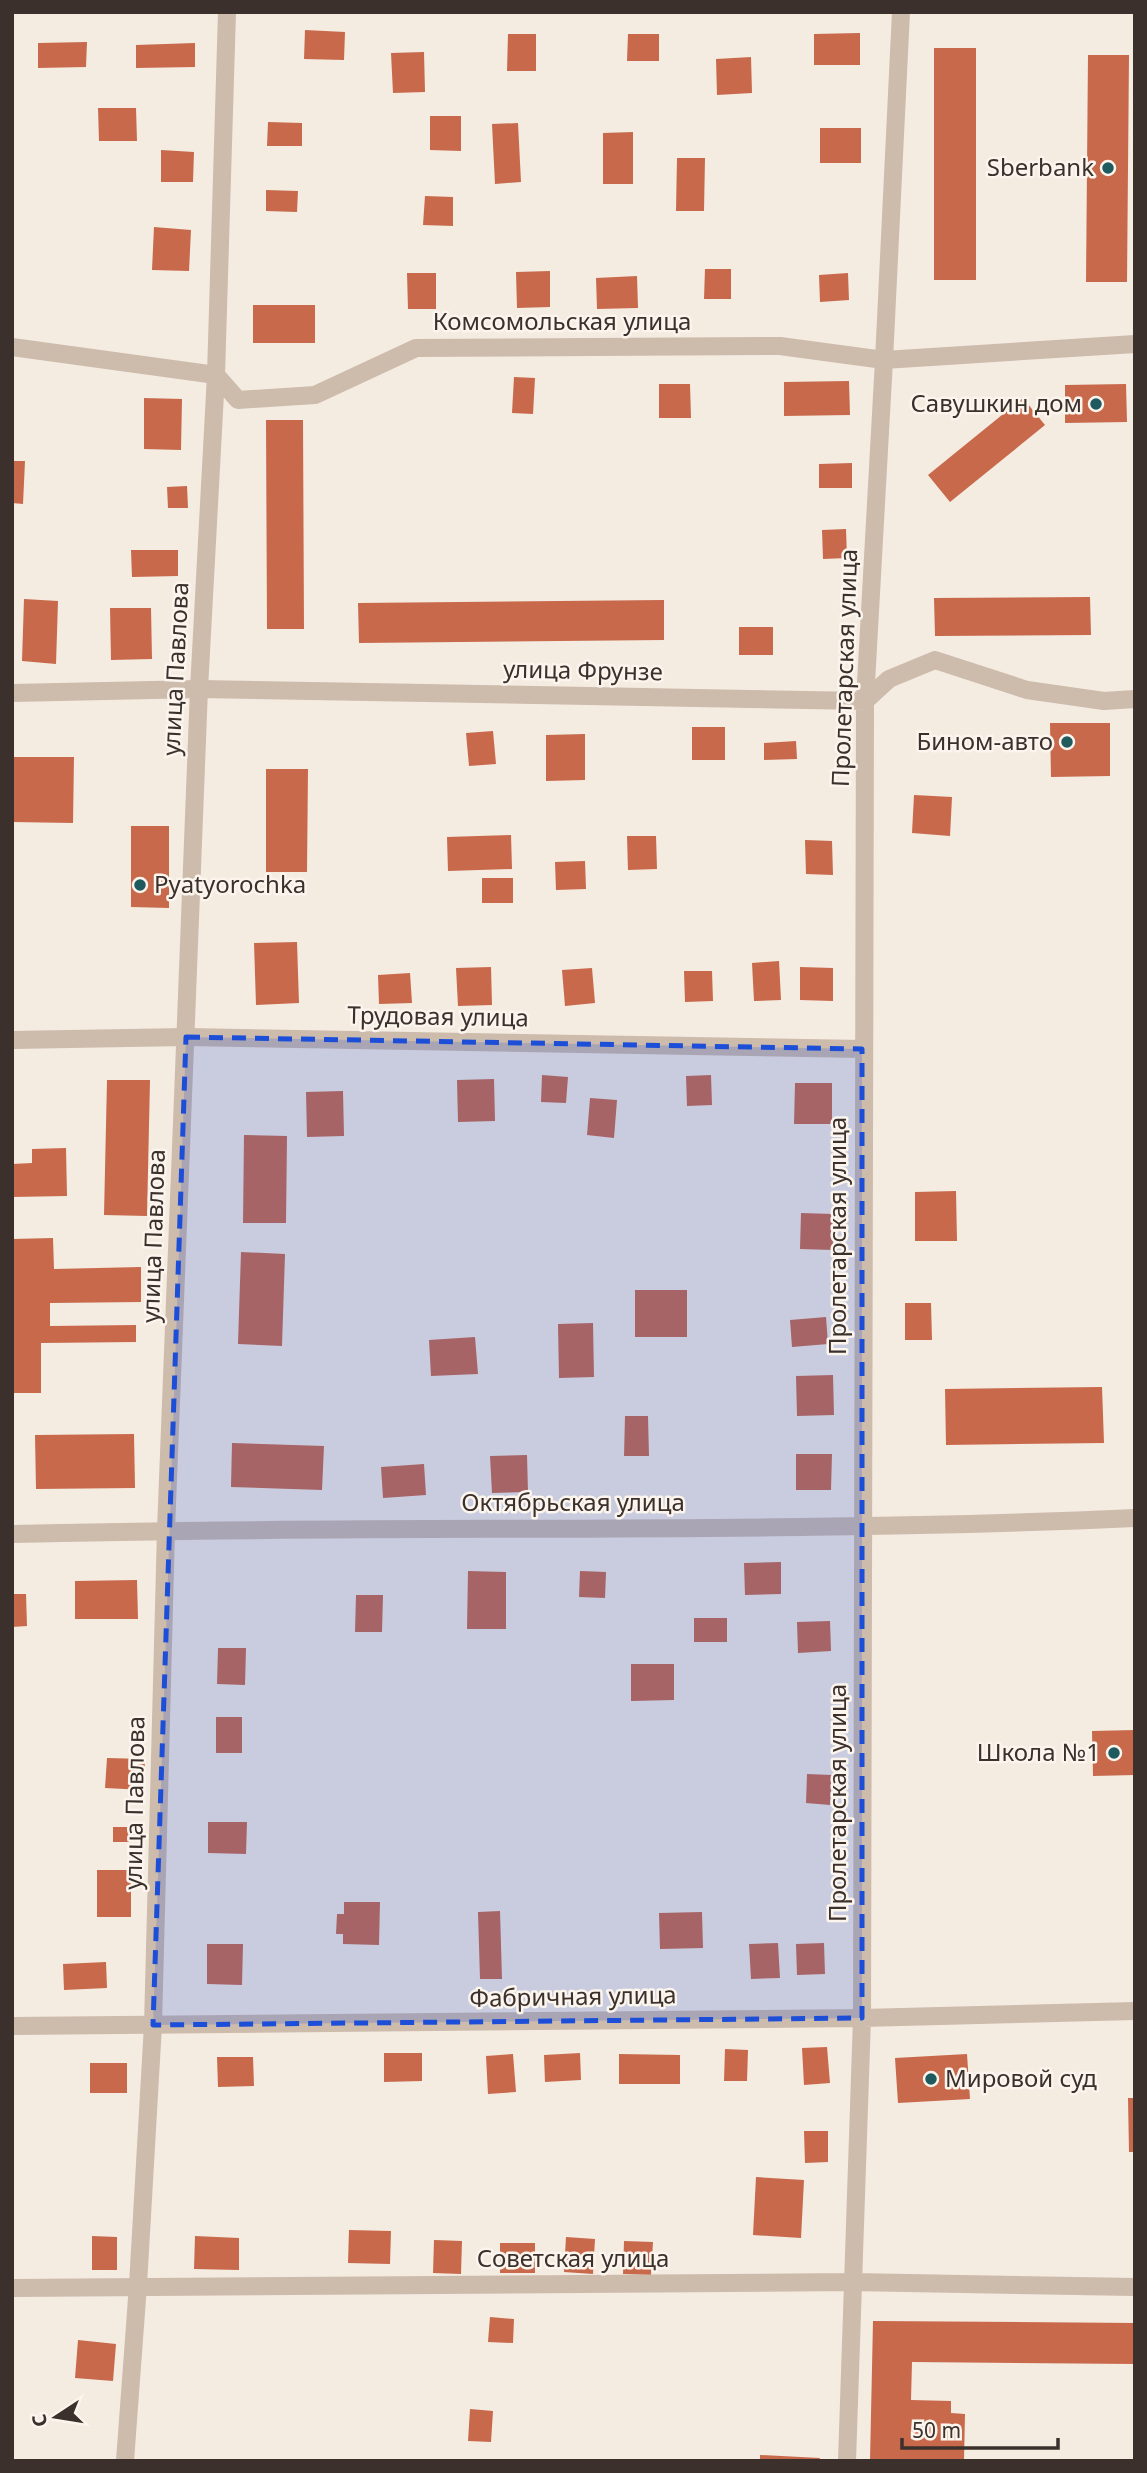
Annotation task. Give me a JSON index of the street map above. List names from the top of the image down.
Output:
{
  "streets": {
    "street": [
      "Комсомольская улица",
      "Пролетарская улица",
      "улица Павлова",
      "улица Фрунзе",
      "Трудовая улица",
      "Октябрьская улица",
      "Фабричная улица",
      "Советская улица"
    ]
  },
  "crossings": [
    ["Комсомольская улица", "Пролетарская улица"],
    ["Комсомольская улица", "улица Павлова"],
    ["Пролетарская улица", "улица Фрунзе"],
    ["Пролетарская улица", "Трудовая улица"],
    ["Пролетарская улица", "Октябрьская улица"],
    ["Пролетарская улица", "Фабричная улица"],
    ["Пролетарская улица", "Советская улица"],
    ["улица Павлова", "улица Фрунзе"],
    ["улица Павлова", "Трудовая улица"],
    ["улица Павлова", "Октябрьская улица"],
    ["улица Павлова", "Фабричная улица"],
    ["улица Павлова", "Советская улица"]
  ],
  "places": [
    "Sberbank",
    "Савушкин дом",
    "Бином-авто",
    "Pyatyorochka",
    "Школа №1",
    "Мировой суд"
  ],
  "scale_bar": "50 m",
  "north": "left"
}
